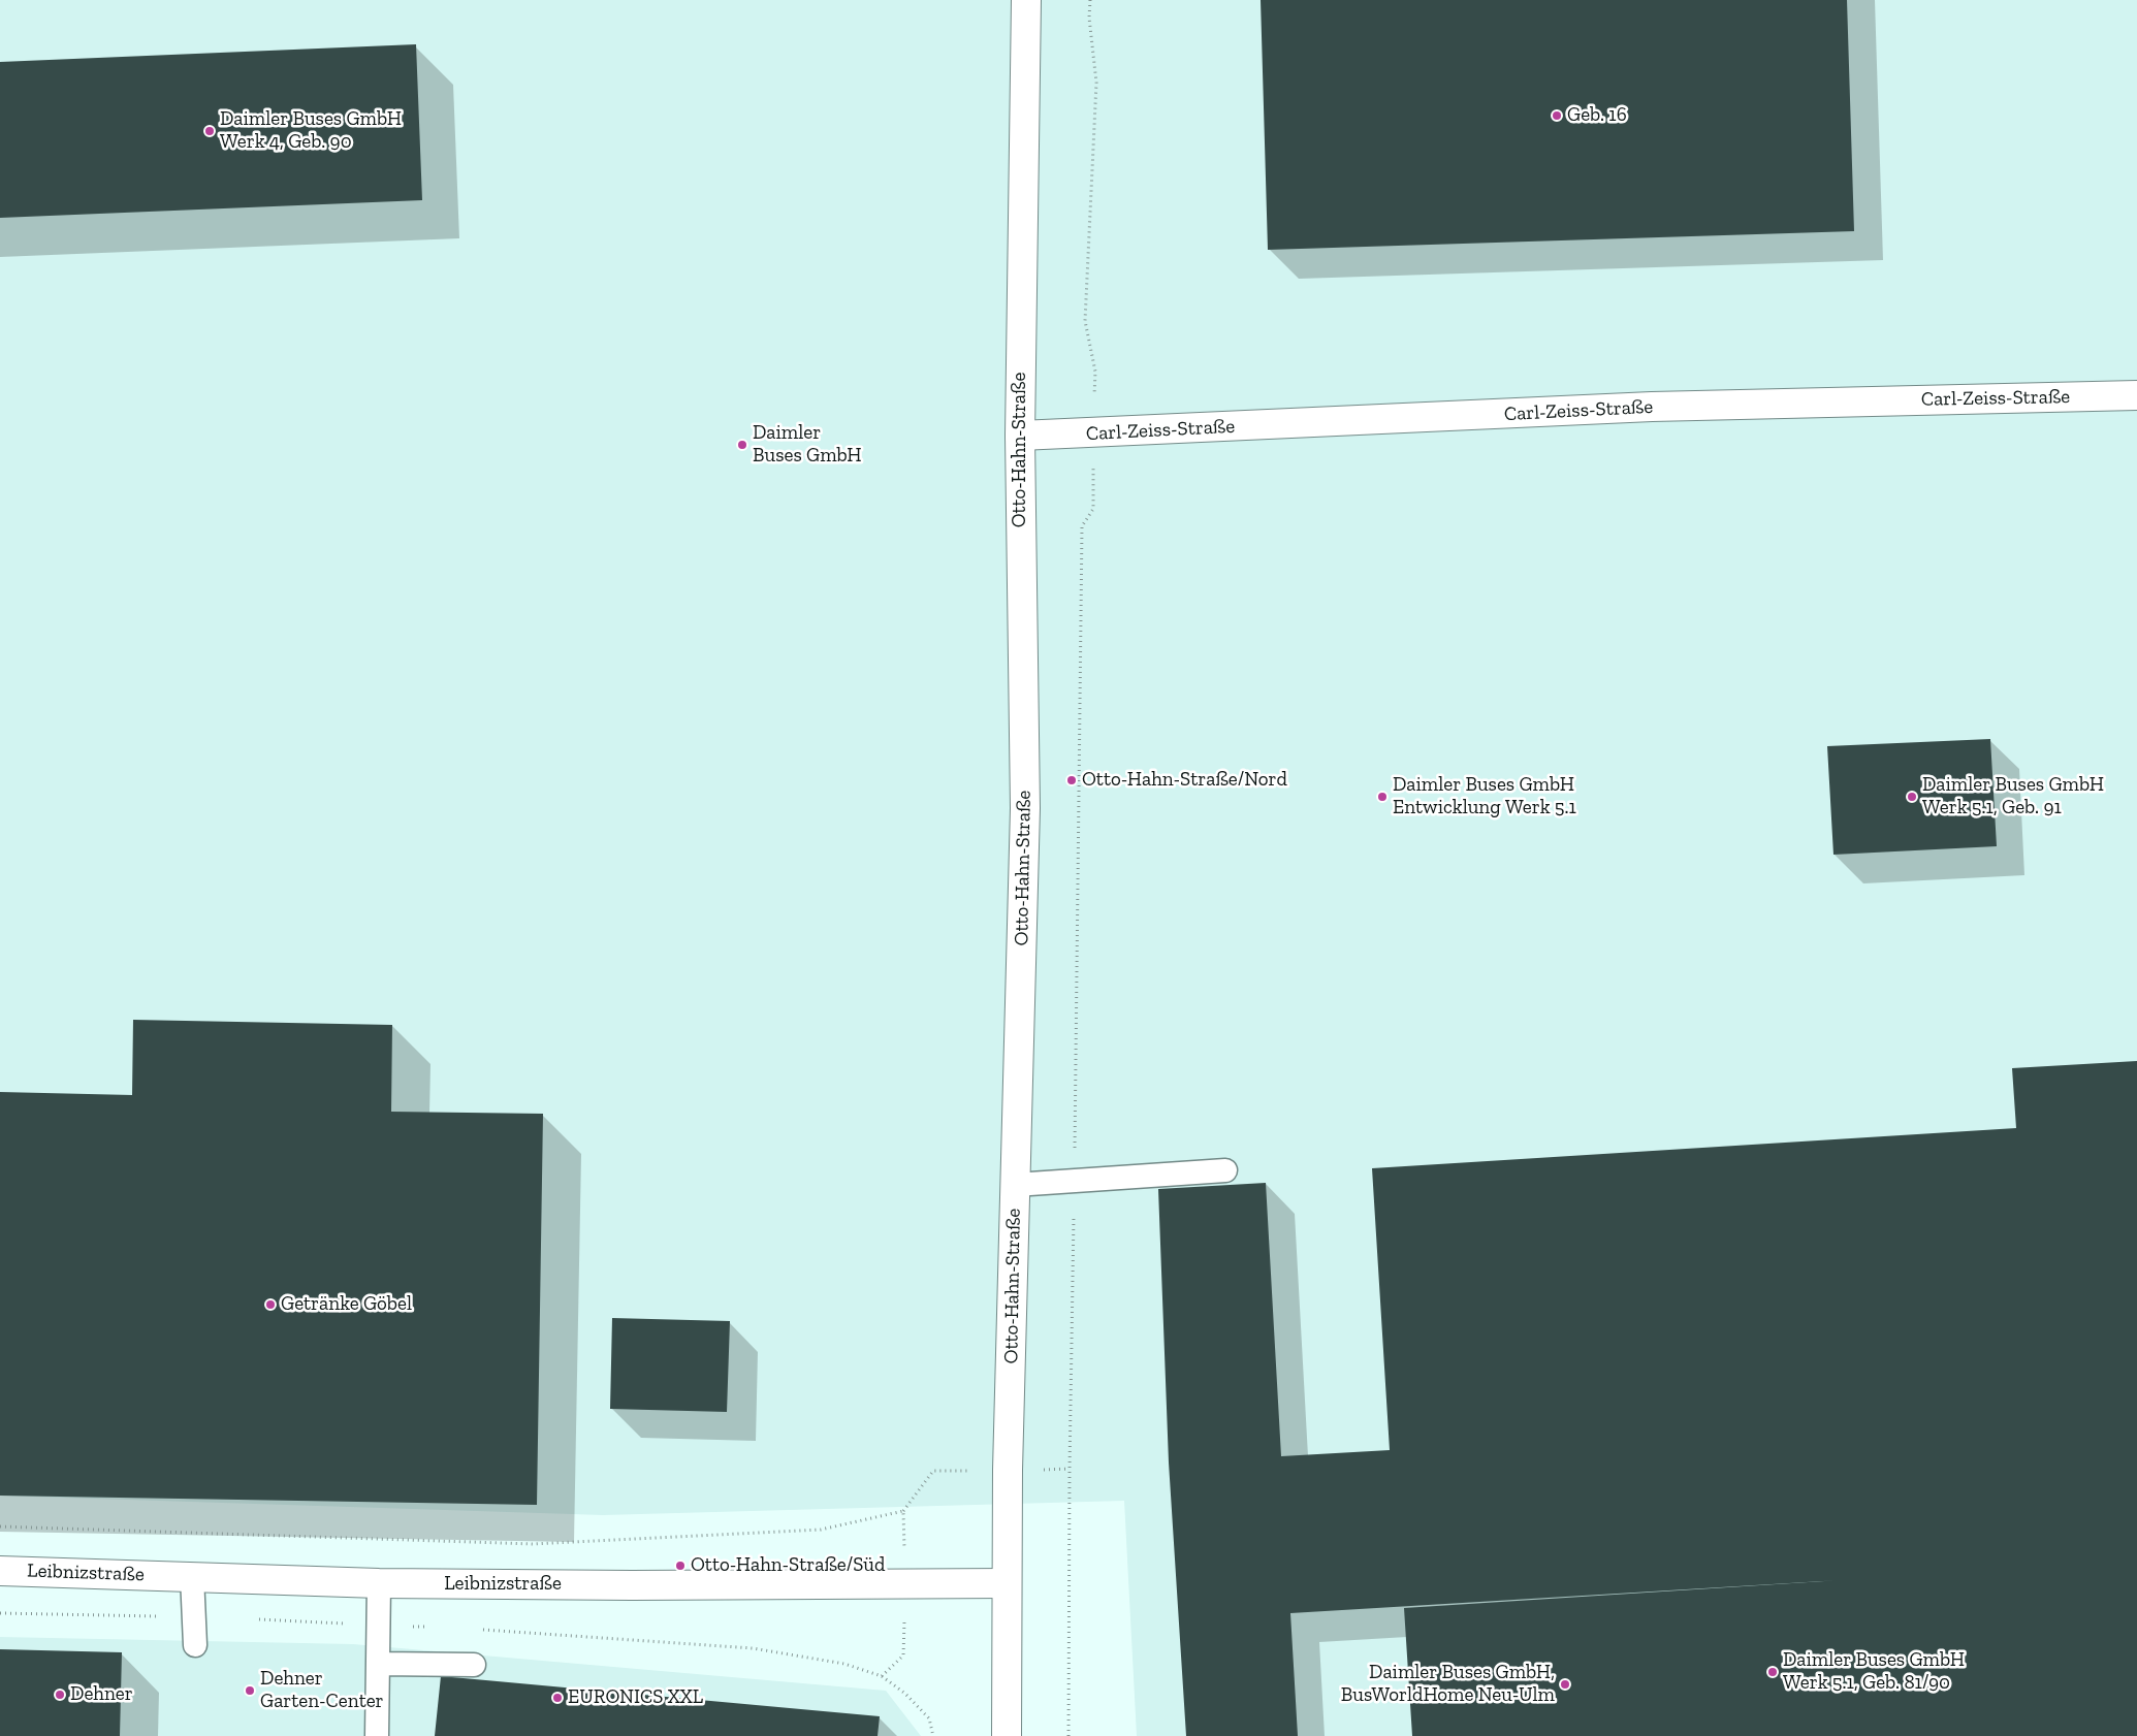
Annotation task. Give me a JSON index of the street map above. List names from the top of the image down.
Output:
{
  "streets": {
    "street": ["Carl-Zeiss-Straße", "Otto-Hahn-Straße", "Leibnizstraße"]
  },
  "crossings": [
    ["Carl-Zeiss-Straße", "Otto-Hahn-Straße"],
    ["Otto-Hahn-Straße", "Leibnizstraße"]
  ],
  "places": [
    "Geb. 16",
    "Daimler Buses GmbH Werk 4, Geb. 90",
    "Daimler Buses GmbH",
    "Otto-Hahn-Straße/Nord",
    "Daimler Buses GmbH Entwicklung Werk 5.1",
    "Daimler Buses GmbH Werk 5.1, Geb. 91",
    "Getränke Göbel",
    "Otto-Hahn-Straße/Süd",
    "Daimler Buses GmbH Werk 5.1, Geb. 81/90",
    "Daimler Buses GmbH, BusWorldHome Neu-Ulm",
    "Dehner Garten-Center",
    "Dehner",
    "EURONICS XXL"
  ]
}
